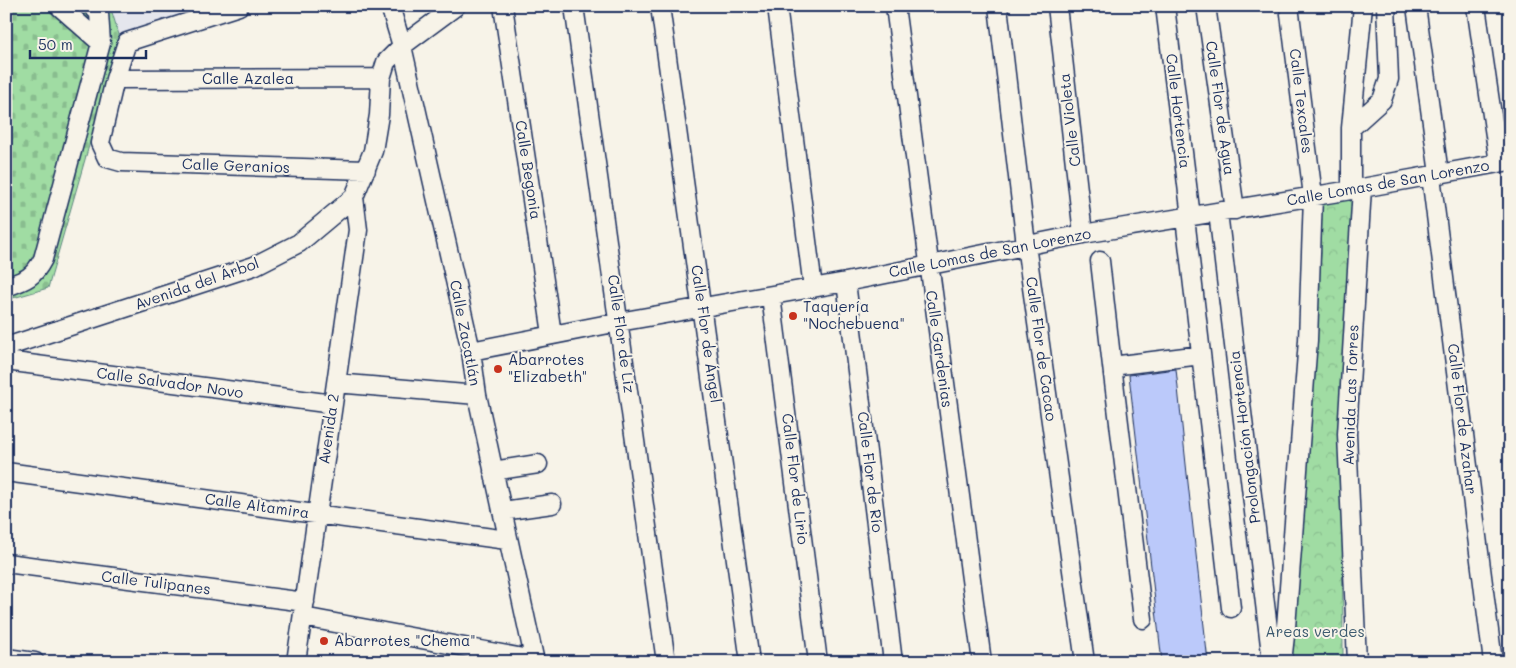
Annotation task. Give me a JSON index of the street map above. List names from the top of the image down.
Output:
{
  "streets": {
    "street": [
      "Calle Azalea",
      "Calle Texcales",
      "Calle Flor de Agua",
      "Calle Hortencia",
      "Calle Violeta",
      "Calle Geranios",
      "Calle Begonia",
      "Calle Lomas de San Lorenzo",
      "Avenida del Árbol",
      "Calle Zacatlán",
      "Calle Flor de Liz",
      "Calle Flor de Ángel",
      "Calle Gardenias",
      "Calle Flor de Cacao",
      "Calle Salvador Novo",
      "Avenida Las Torres",
      "Calle Flor de Azahar",
      "Avenida 2",
      "Prolongación Hortencia",
      "Calle Flor de Río",
      "Calle Flor de Lirio",
      "Calle Altamira",
      "Calle Tulipanes"
    ]
  },
  "crossings": [
    ["Calle Azalea", "Calle Geranios"],
    ["Calle Azalea", "Avenida del Árbol"],
    ["Calle Texcales", "Calle Lomas de San Lorenzo"],
    ["Calle Flor de Agua", "Calle Lomas de San Lorenzo"],
    ["Calle Flor de Agua", "Prolongación Hortencia"],
    ["Calle Hortencia", "Calle Lomas de San Lorenzo"],
    ["Calle Violeta", "Calle Lomas de San Lorenzo"],
    ["Calle Geranios", "Avenida del Árbol"],
    ["Calle Begonia", "Calle Lomas de San Lorenzo"],
    ["Calle Lomas de San Lorenzo", "Calle Zacatlán"],
    ["Calle Lomas de San Lorenzo", "Calle Flor de Liz"],
    ["Calle Lomas de San Lorenzo", "Calle Flor de Ángel"],
    ["Calle Lomas de San Lorenzo", "Calle Gardenias"],
    ["Calle Lomas de San Lorenzo", "Calle Flor de Cacao"],
    ["Calle Lomas de San Lorenzo", "Avenida Las Torres"],
    ["Calle Lomas de San Lorenzo", "Calle Flor de Azahar"],
    ["Calle Lomas de San Lorenzo", "Prolongación Hortencia"],
    ["Calle Lomas de San Lorenzo", "Calle Flor de Río"],
    ["Calle Lomas de San Lorenzo", "Calle Flor de Lirio"],
    ["Avenida del Árbol", "Calle Zacatlán"],
    ["Avenida del Árbol", "Avenida 2"],
    ["Calle Zacatlán", "Calle Altamira"],
    ["Calle Zacatlán", "Calle Tulipanes"],
    ["Calle Salvador Novo", "Avenida 2"],
    ["Avenida 2", "Calle Altamira"],
    ["Avenida 2", "Calle Tulipanes"]
  ],
  "parks": ["Areas verdes"],
  "places": ["Taquería \"Nochebuena\"", "Abarrotes \"Elizabeth\"", "Abarrotes \"Chema\""],
  "scale_bar": "50 m"
}
